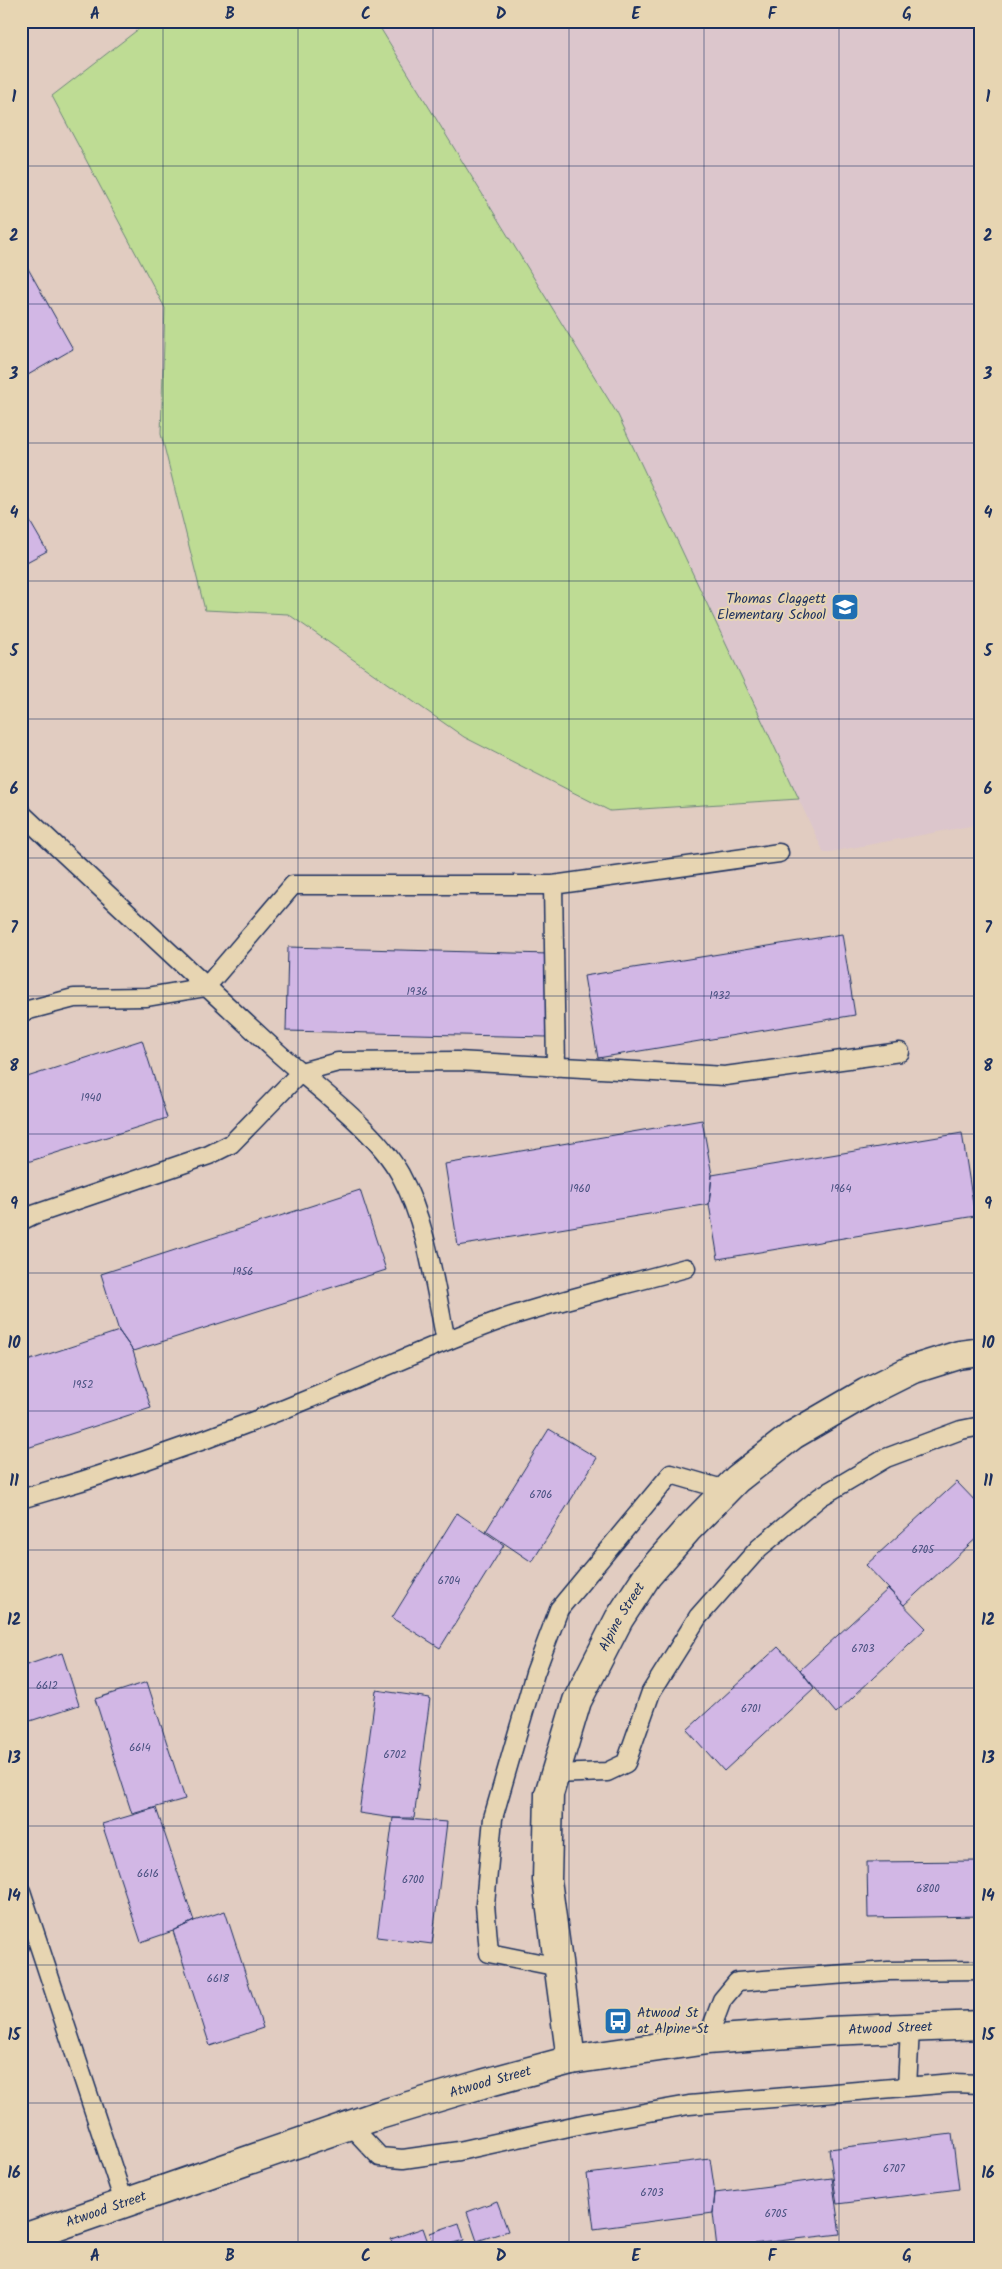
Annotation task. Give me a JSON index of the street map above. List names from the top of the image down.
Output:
{
  "streets": {
    "street": ["Alpine Street", "Atwood Street"]
  },
  "crossings": [
    ["Alpine Street", "Atwood Street"]
  ],
  "places": {
    "school or university": ["Thomas Claggett Elementary School"],
    "bus stop": ["Atwood St at Alpine St"]
  },
  "house_numbers": [
    "1936",
    "1932",
    "1940",
    "1960",
    "1964",
    "1956",
    "1952",
    "6706",
    "6705",
    "6704",
    "6703",
    "6612",
    "6701",
    "6614",
    "6702",
    "6616",
    "6700",
    "6800",
    "6618",
    "6707",
    "6703",
    "6705"
  ],
  "grid": {
    "columns": [
      "A",
      "B",
      "C",
      "D",
      "E",
      "F",
      "G"
    ],
    "rows": [
      "1",
      "2",
      "3",
      "4",
      "5",
      "6",
      "7",
      "8",
      "9",
      "10",
      "11",
      "12",
      "13",
      "14",
      "15",
      "16"
    ]
  }
}
